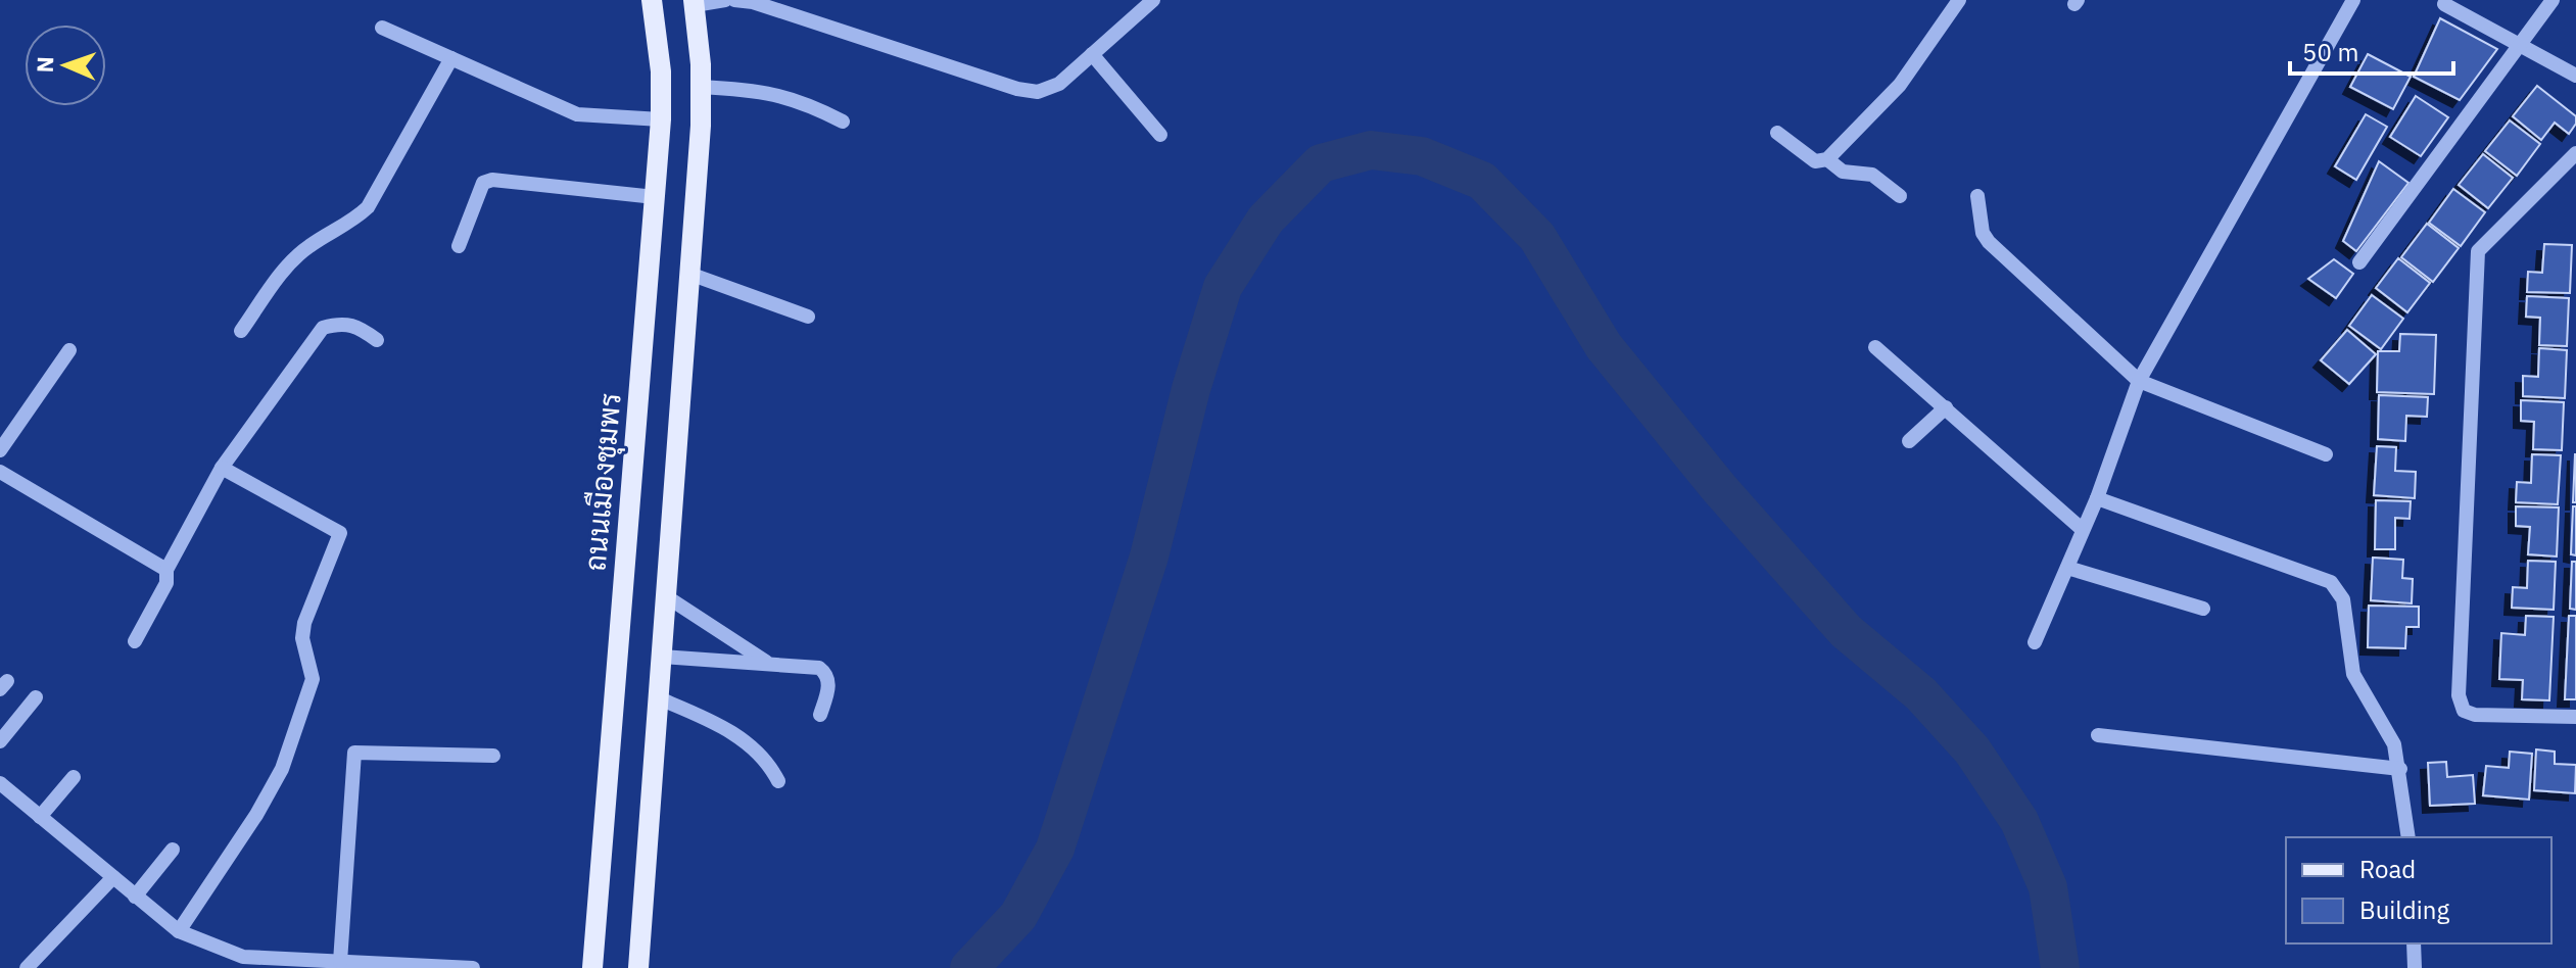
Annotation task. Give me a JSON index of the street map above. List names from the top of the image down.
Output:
{
  "streets": {
    "main road": ["ถนนเมืองชุมพร"]
  },
  "legend": ["Road", "Building"],
  "scale_bar": "50 m",
  "north": "left"
}
